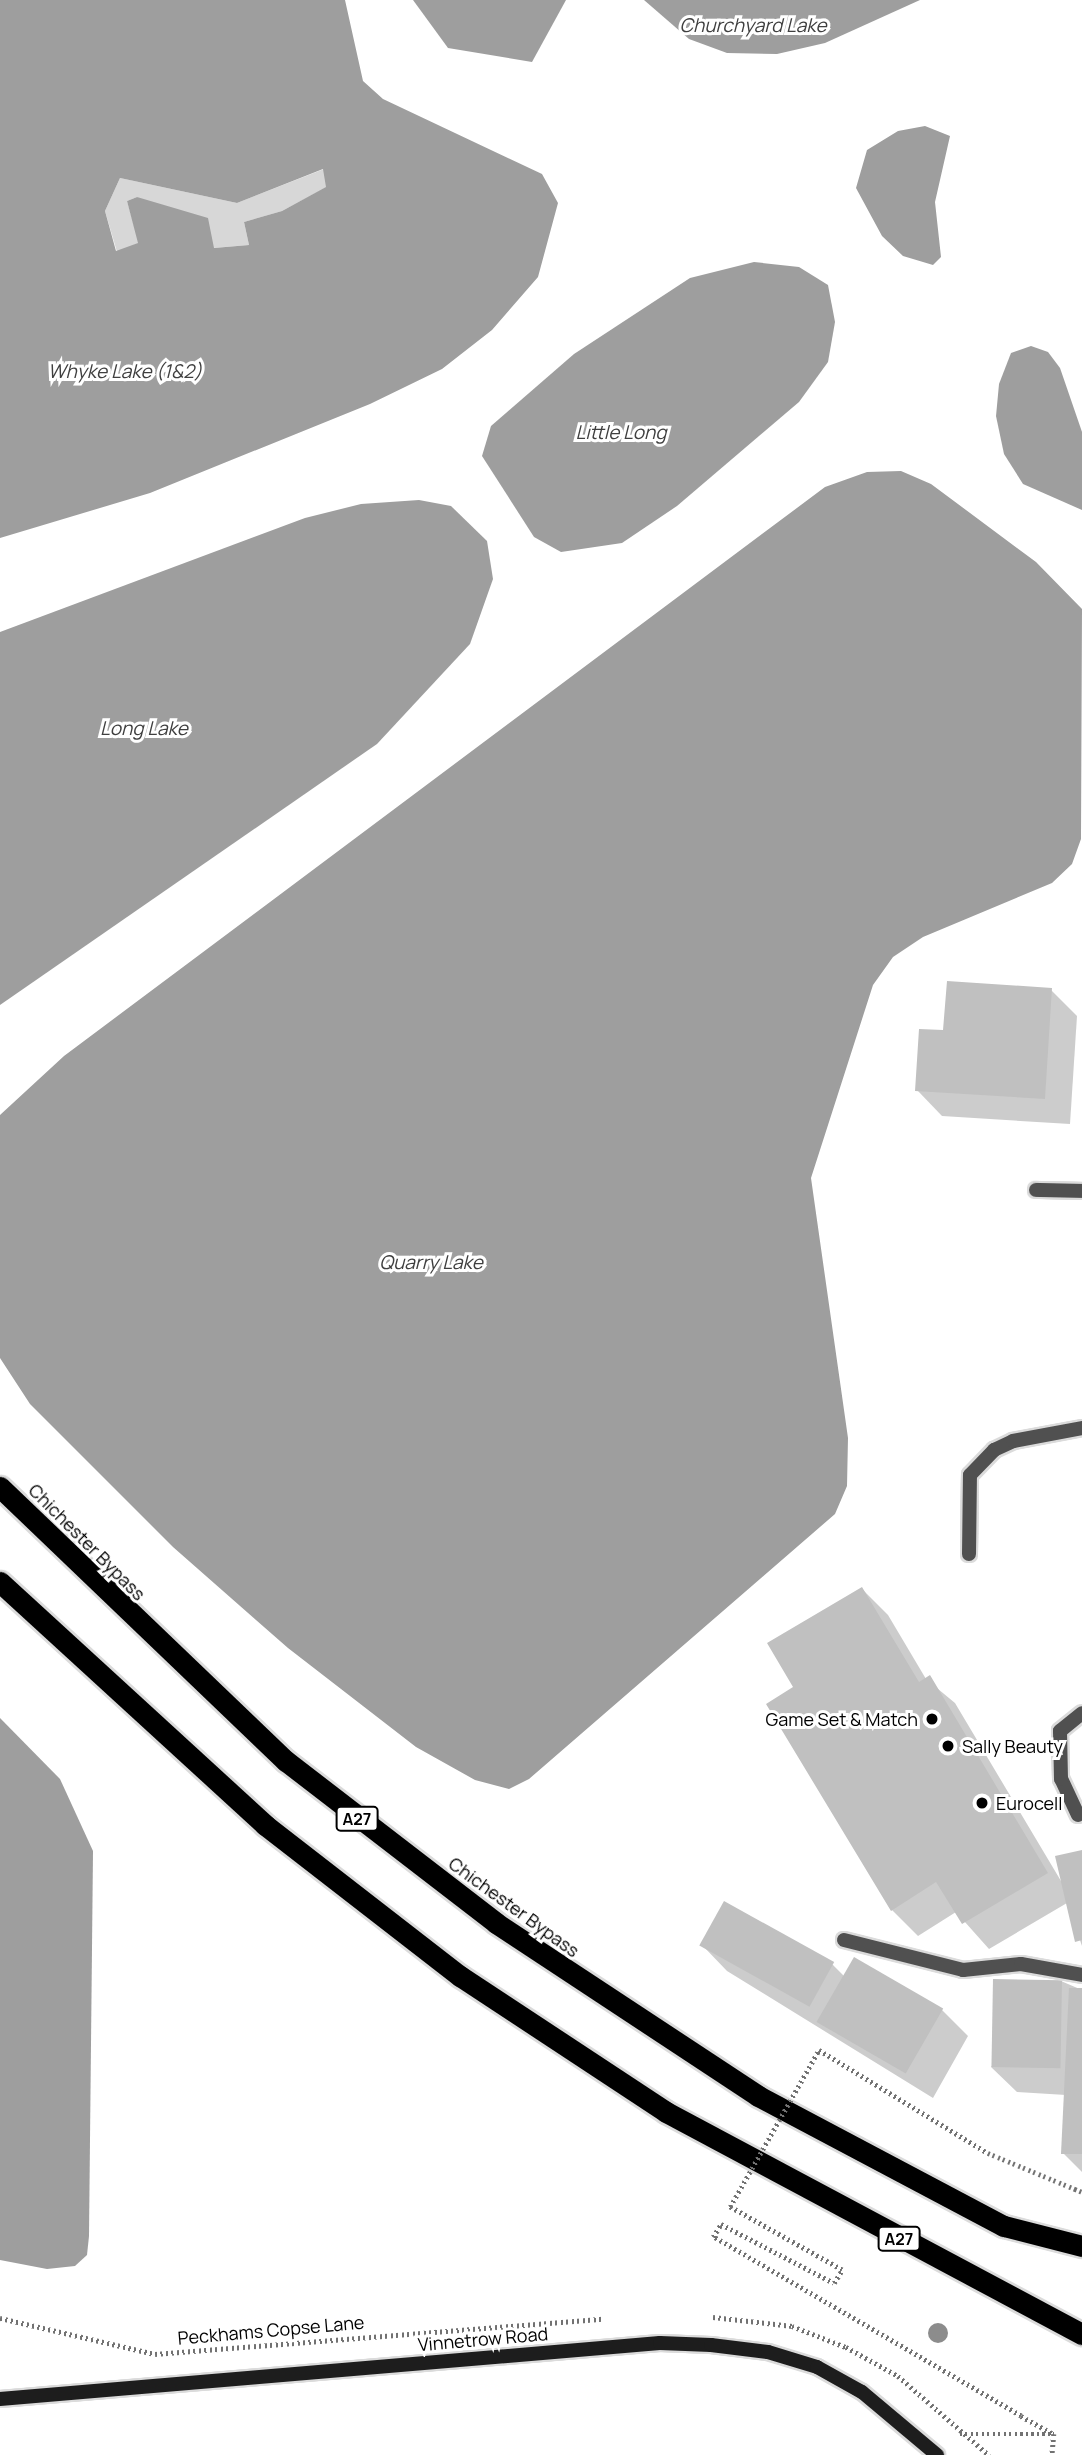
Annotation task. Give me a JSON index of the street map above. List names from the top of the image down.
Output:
{
  "streets": {
    "highway": ["Chichester Bypass", "A27"],
    "street": ["Vinnetrow Road"],
    "path": ["Peckhams Copse Lane"]
  },
  "water": [
    "Churchyard Lake",
    "Whyke Lake (1&2)",
    "Little Long",
    "Long Lake",
    "Quarry Lake"
  ],
  "places": ["Game Set & Match", "Sally Beauty", "Eurocell"]
}
